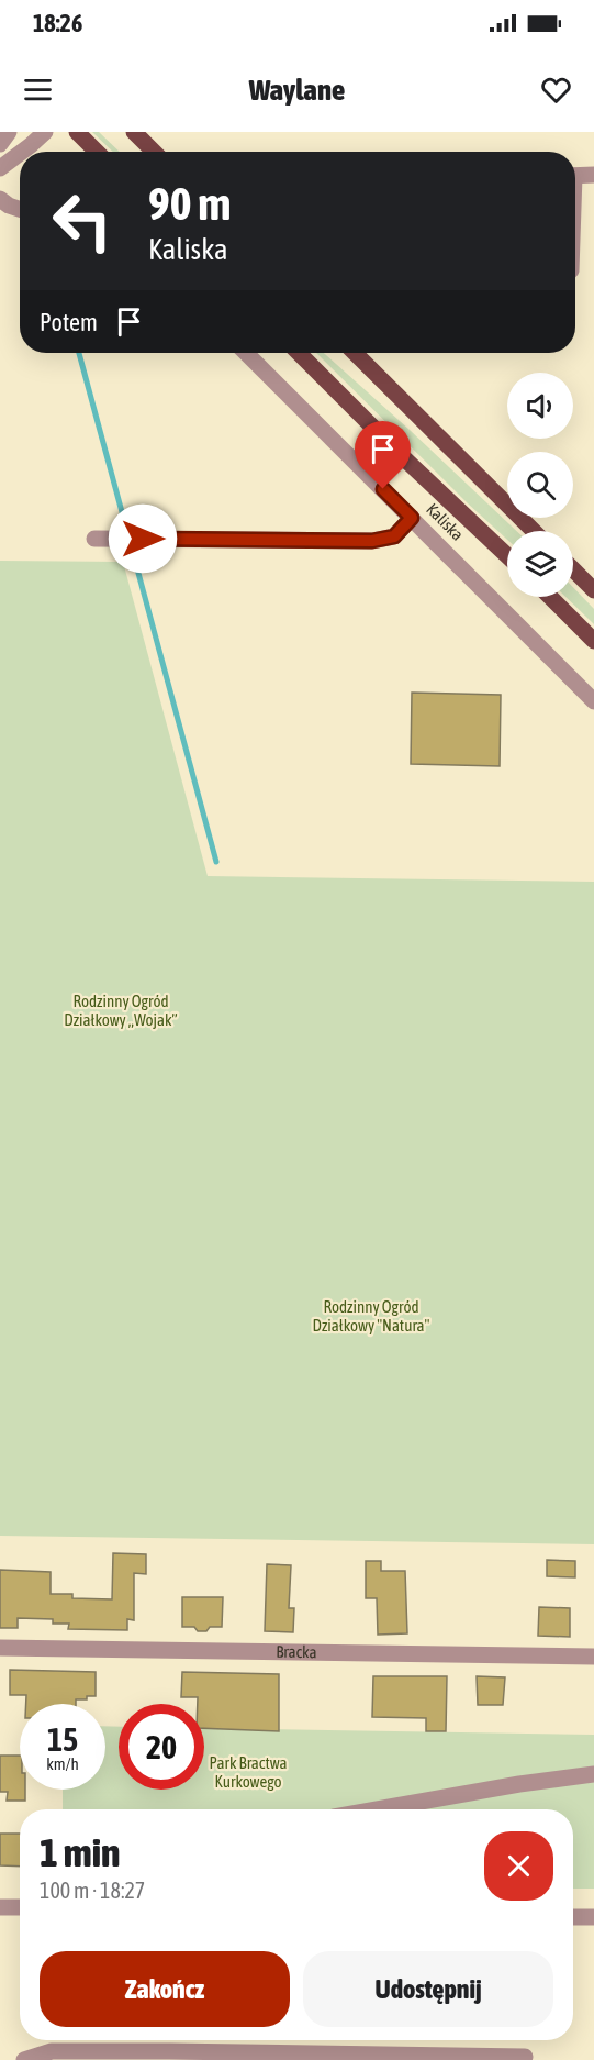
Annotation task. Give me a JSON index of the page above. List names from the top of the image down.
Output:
{
  "streets": {
    "main road": ["Kaliska"],
    "street": ["Bracka"]
  },
  "parks": ["Rodzinny Ogród Działkowy „Wojak”", "Rodzinny Ogród Działkowy \"Natura\"", "Park Bractwa Kurkowego"],
  "page": {
    "status": "18:26",
    "header": "Waylane",
    "turn": ["90 m", "Kaliska"],
    "then": "Potem",
    "speed": "15 km/h",
    "limit": "20",
    "heading": ["1 min", "100 m · 18:27"],
    "buttons": ["Zakończ", "Udostępnij"]
  }
}
